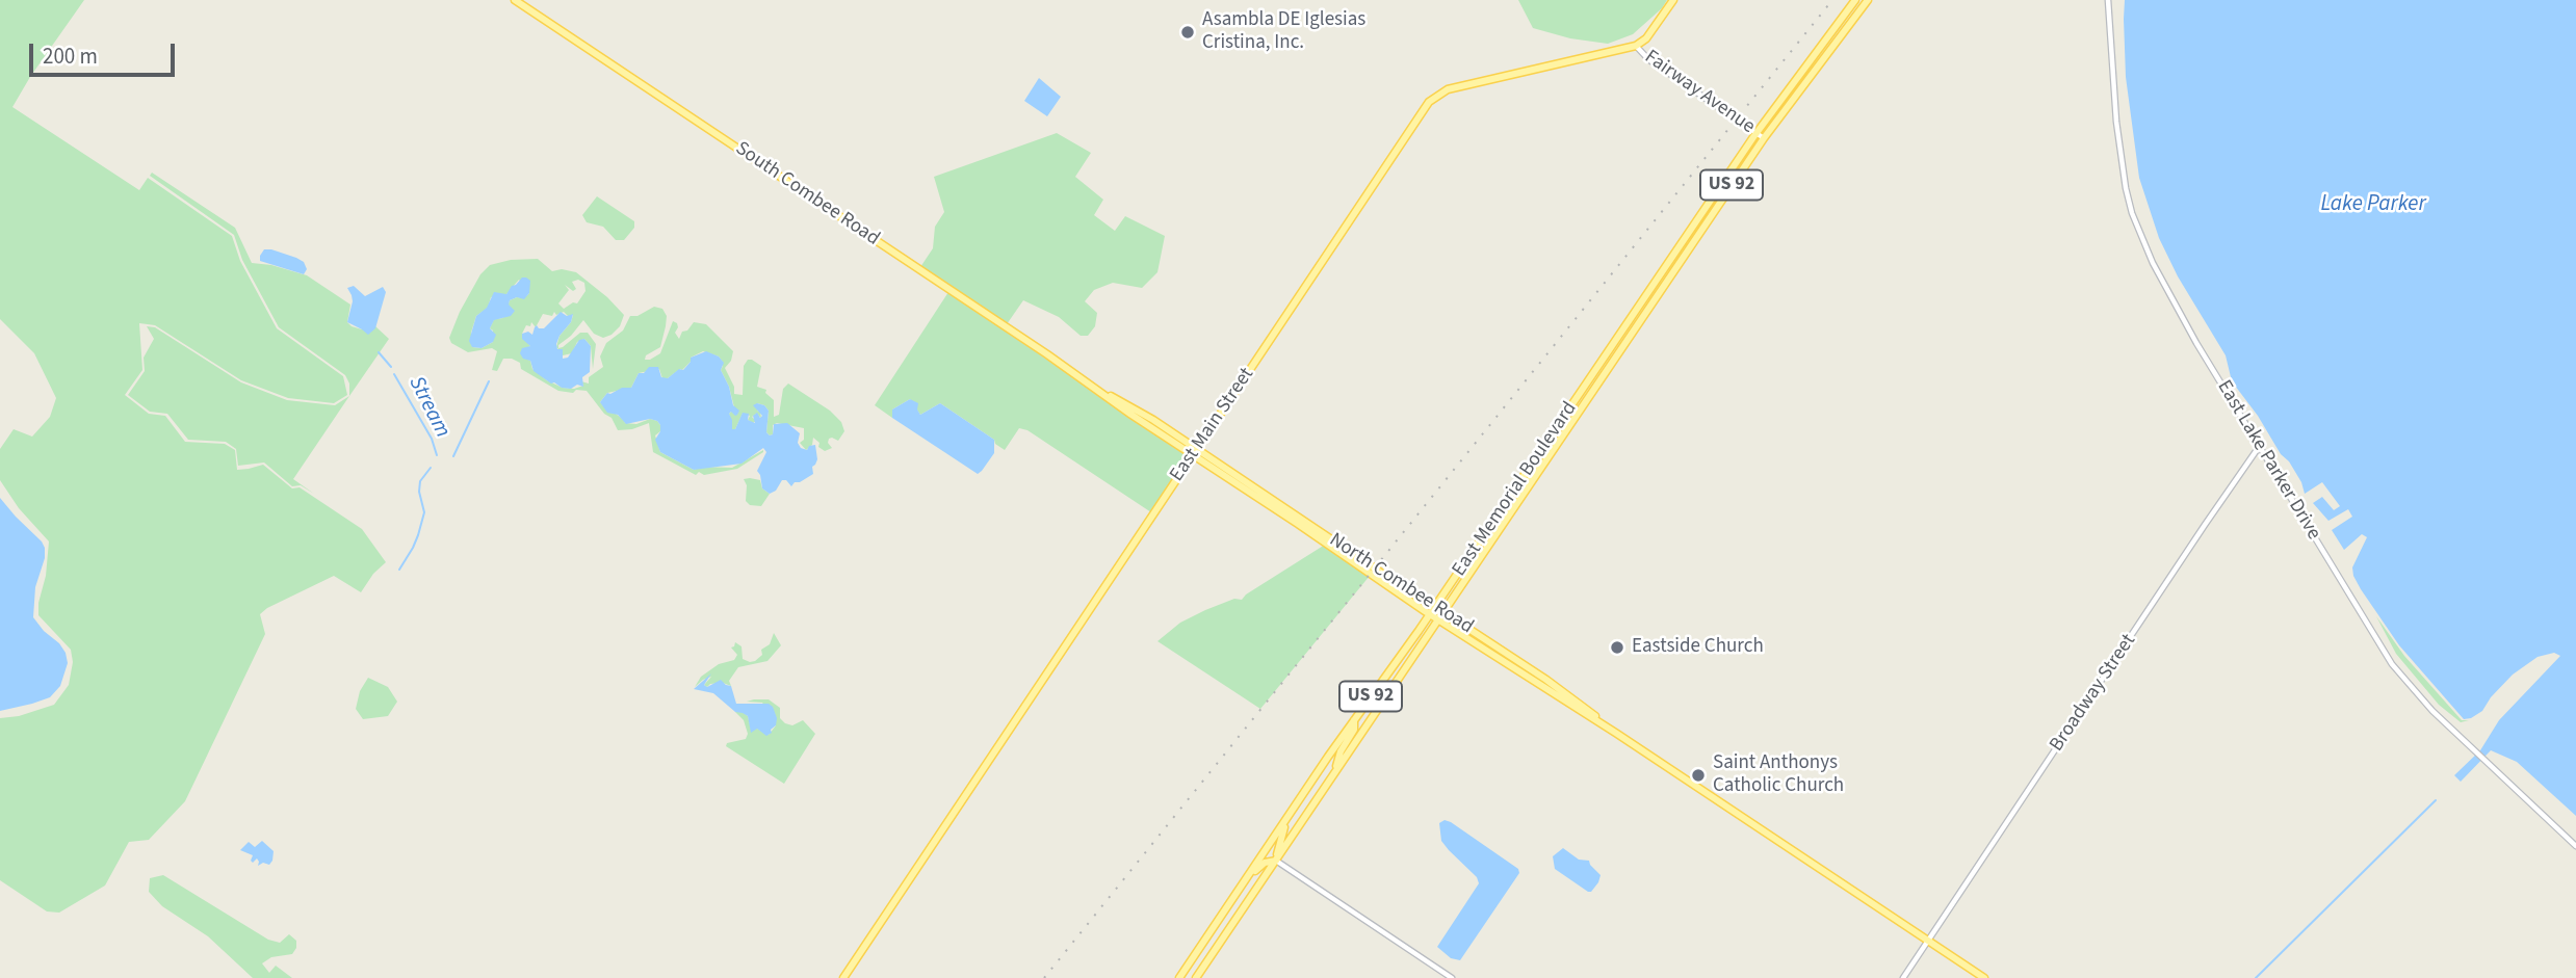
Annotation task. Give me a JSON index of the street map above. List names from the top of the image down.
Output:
{
  "streets": {
    "main road": [
      "US 92",
      "South Combee Road",
      "East Main Street",
      "East Memorial Boulevard",
      "North Combee Road"
    ],
    "street": ["Fairway Avenue", "East Lake Parker Drive", "Broadway Street"]
  },
  "crossings": [
    ["Fairway Avenue", "US 92"],
    ["Fairway Avenue", "East Main Street"],
    ["US 92", "East Memorial Boulevard"],
    ["US 92", "North Combee Road"],
    ["South Combee Road", "East Main Street"],
    ["South Combee Road", "North Combee Road"],
    ["East Main Street", "North Combee Road"],
    ["East Lake Parker Drive", "Broadway Street"],
    ["East Memorial Boulevard", "North Combee Road"],
    ["North Combee Road", "Broadway Street"]
  ],
  "water": ["Lake Parker", "Stream"],
  "places": ["Asambla DE Iglesias Cristina, Inc.", "Eastside Church", "Saint Anthonys Catholic Church"],
  "scale_bar": "200 m"
}
